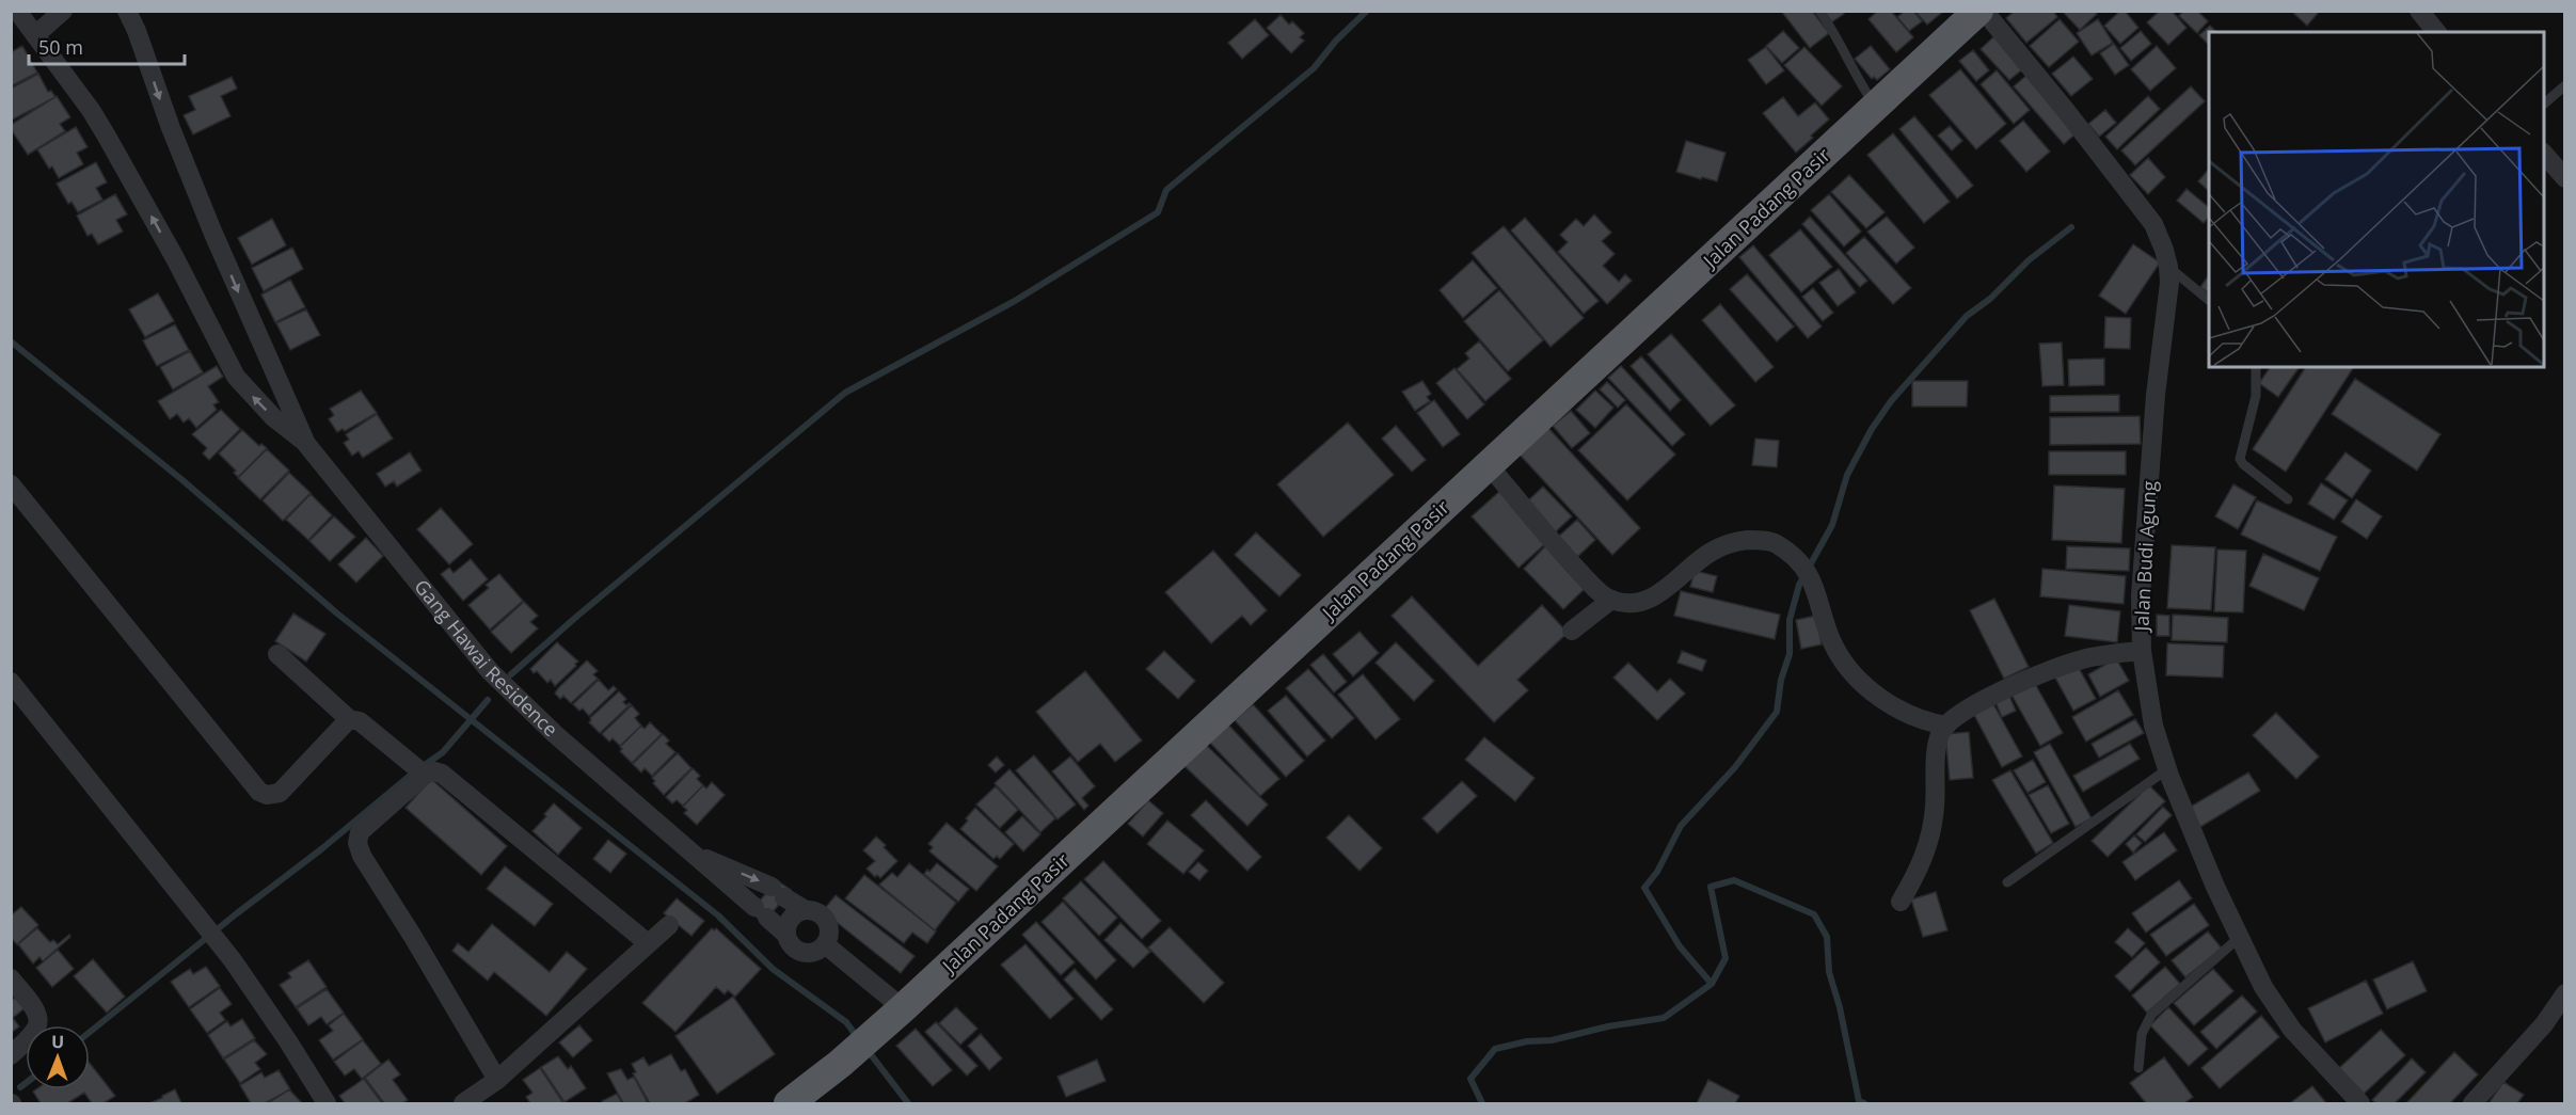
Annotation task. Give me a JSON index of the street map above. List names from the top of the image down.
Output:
{
  "streets": {
    "highway": ["Jalan Padang Pasir"],
    "street": ["Jalan Budi Agung", "Gang Hawai Residence"]
  },
  "scale_bar": "50 m",
  "north": "top"
}
